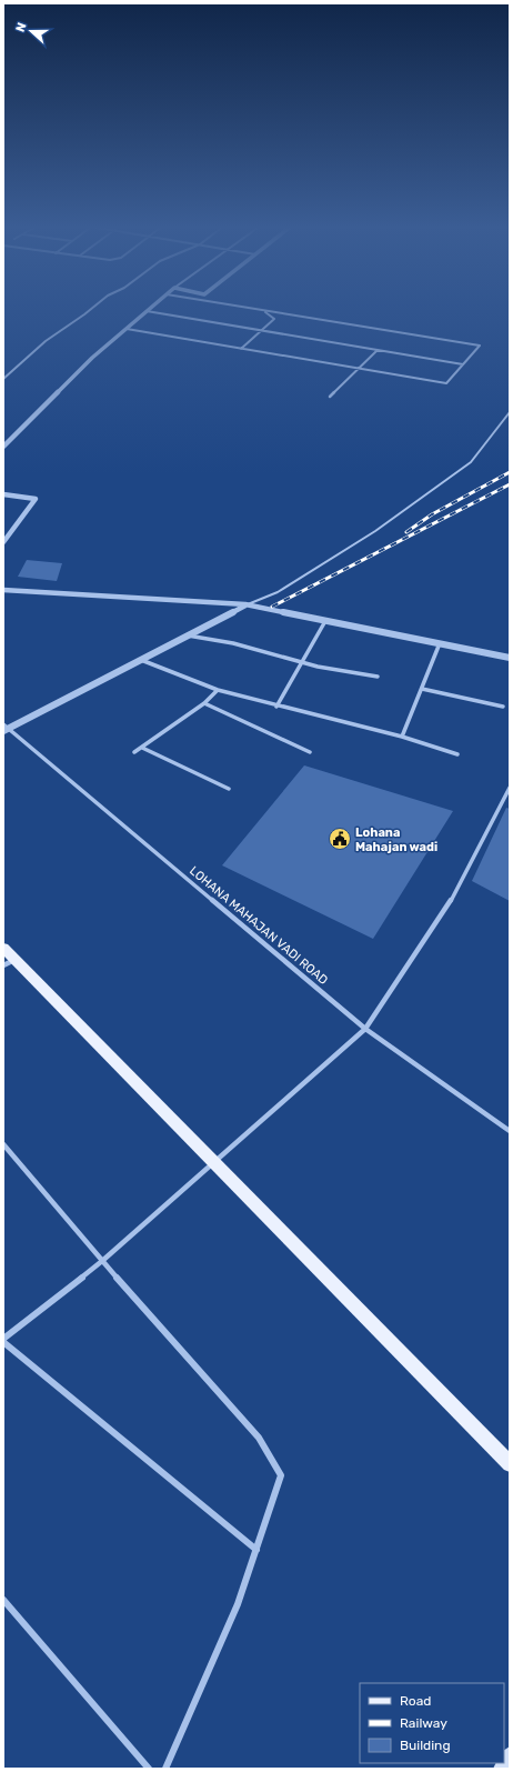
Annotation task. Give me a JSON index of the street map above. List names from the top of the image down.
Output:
{
  "streets": {
    "street": ["LOHANA MAHAJAN VADI ROAD"]
  },
  "places": {
    "public building": ["Lohana Mahajan wadi"]
  },
  "legend": ["Road", "Railway", "Building"],
  "north": "left"
}
